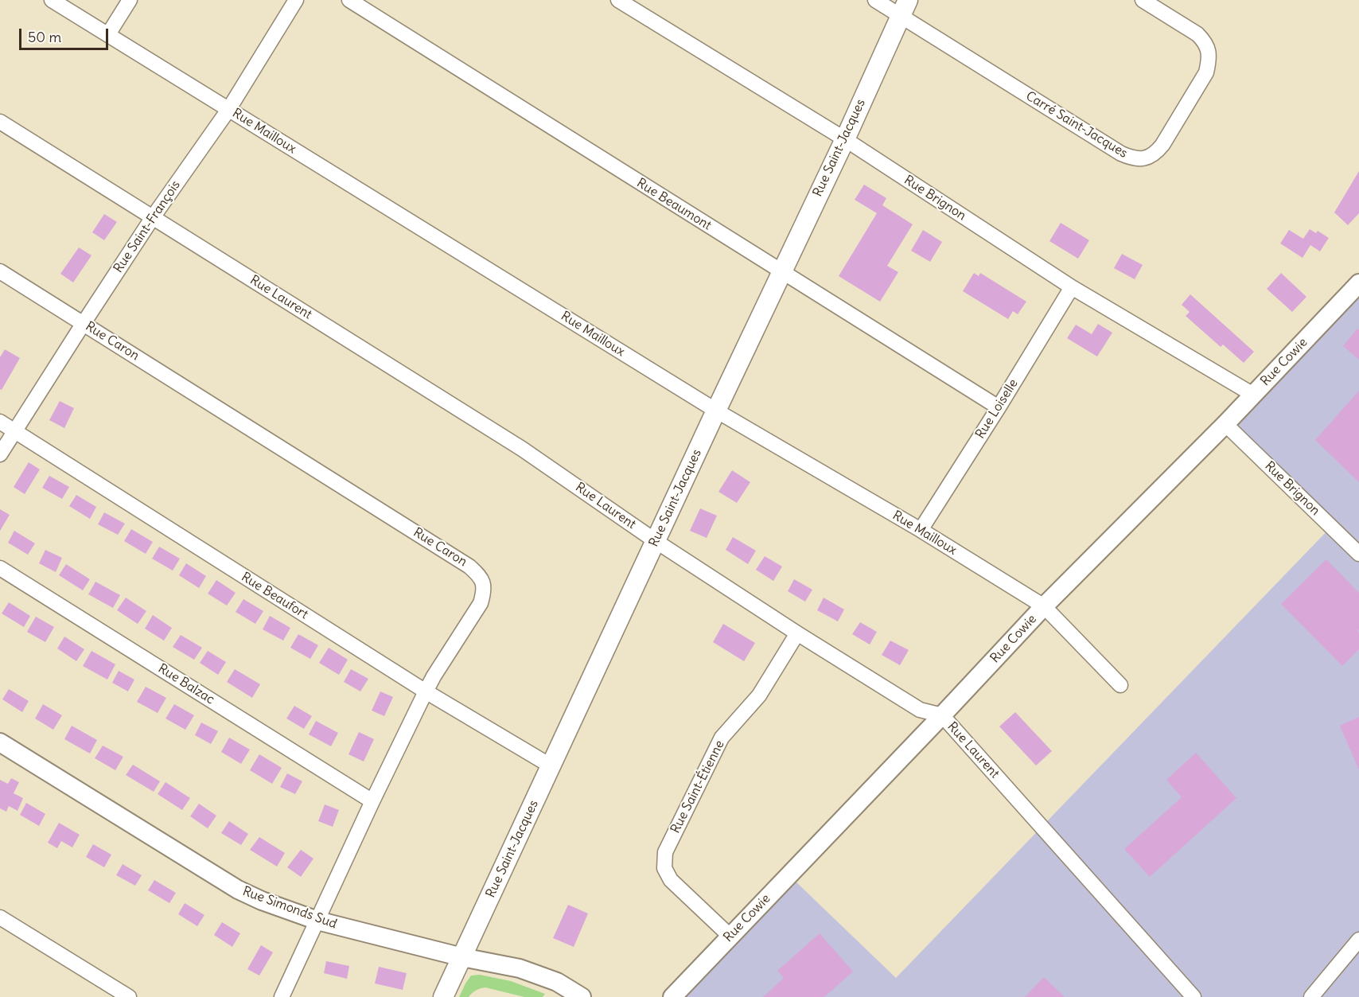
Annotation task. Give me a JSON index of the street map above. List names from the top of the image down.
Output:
{
  "streets": {
    "main road": ["Rue Saint-Jacques"],
    "street": [
      "Carré Saint-Jacques",
      "Rue Mailloux",
      "Rue Brignon",
      "Rue Beaumont",
      "Rue Saint-François",
      "Rue Laurent",
      "Rue Caron",
      "Rue Cowie",
      "Rue Loiselle",
      "Rue Beaufort",
      "Rue Balzac",
      "Rue Saint-Étienne",
      "Rue Simonds Sud"
    ]
  },
  "crossings": [
    ["Carré Saint-Jacques", "Rue Saint-Jacques"],
    ["Rue Mailloux", "Rue Saint-Jacques"],
    ["Rue Mailloux", "Rue Saint-François"],
    ["Rue Mailloux", "Rue Cowie"],
    ["Rue Mailloux", "Rue Loiselle"],
    ["Rue Saint-Jacques", "Rue Brignon"],
    ["Rue Saint-Jacques", "Rue Beaumont"],
    ["Rue Saint-Jacques", "Rue Laurent"],
    ["Rue Saint-Jacques", "Rue Beaufort"],
    ["Rue Saint-Jacques", "Rue Simonds Sud"],
    ["Rue Brignon", "Rue Cowie"],
    ["Rue Brignon", "Rue Loiselle"],
    ["Rue Beaumont", "Rue Loiselle"],
    ["Rue Saint-François", "Rue Laurent"],
    ["Rue Saint-François", "Rue Caron"],
    ["Rue Saint-François", "Rue Beaufort"],
    ["Rue Laurent", "Rue Cowie"],
    ["Rue Laurent", "Rue Saint-Étienne"],
    ["Rue Caron", "Rue Beaufort"],
    ["Rue Caron", "Rue Balzac"],
    ["Rue Caron", "Rue Simonds Sud"],
    ["Rue Cowie", "Rue Saint-Étienne"]
  ],
  "scale_bar": "50 m"
}
